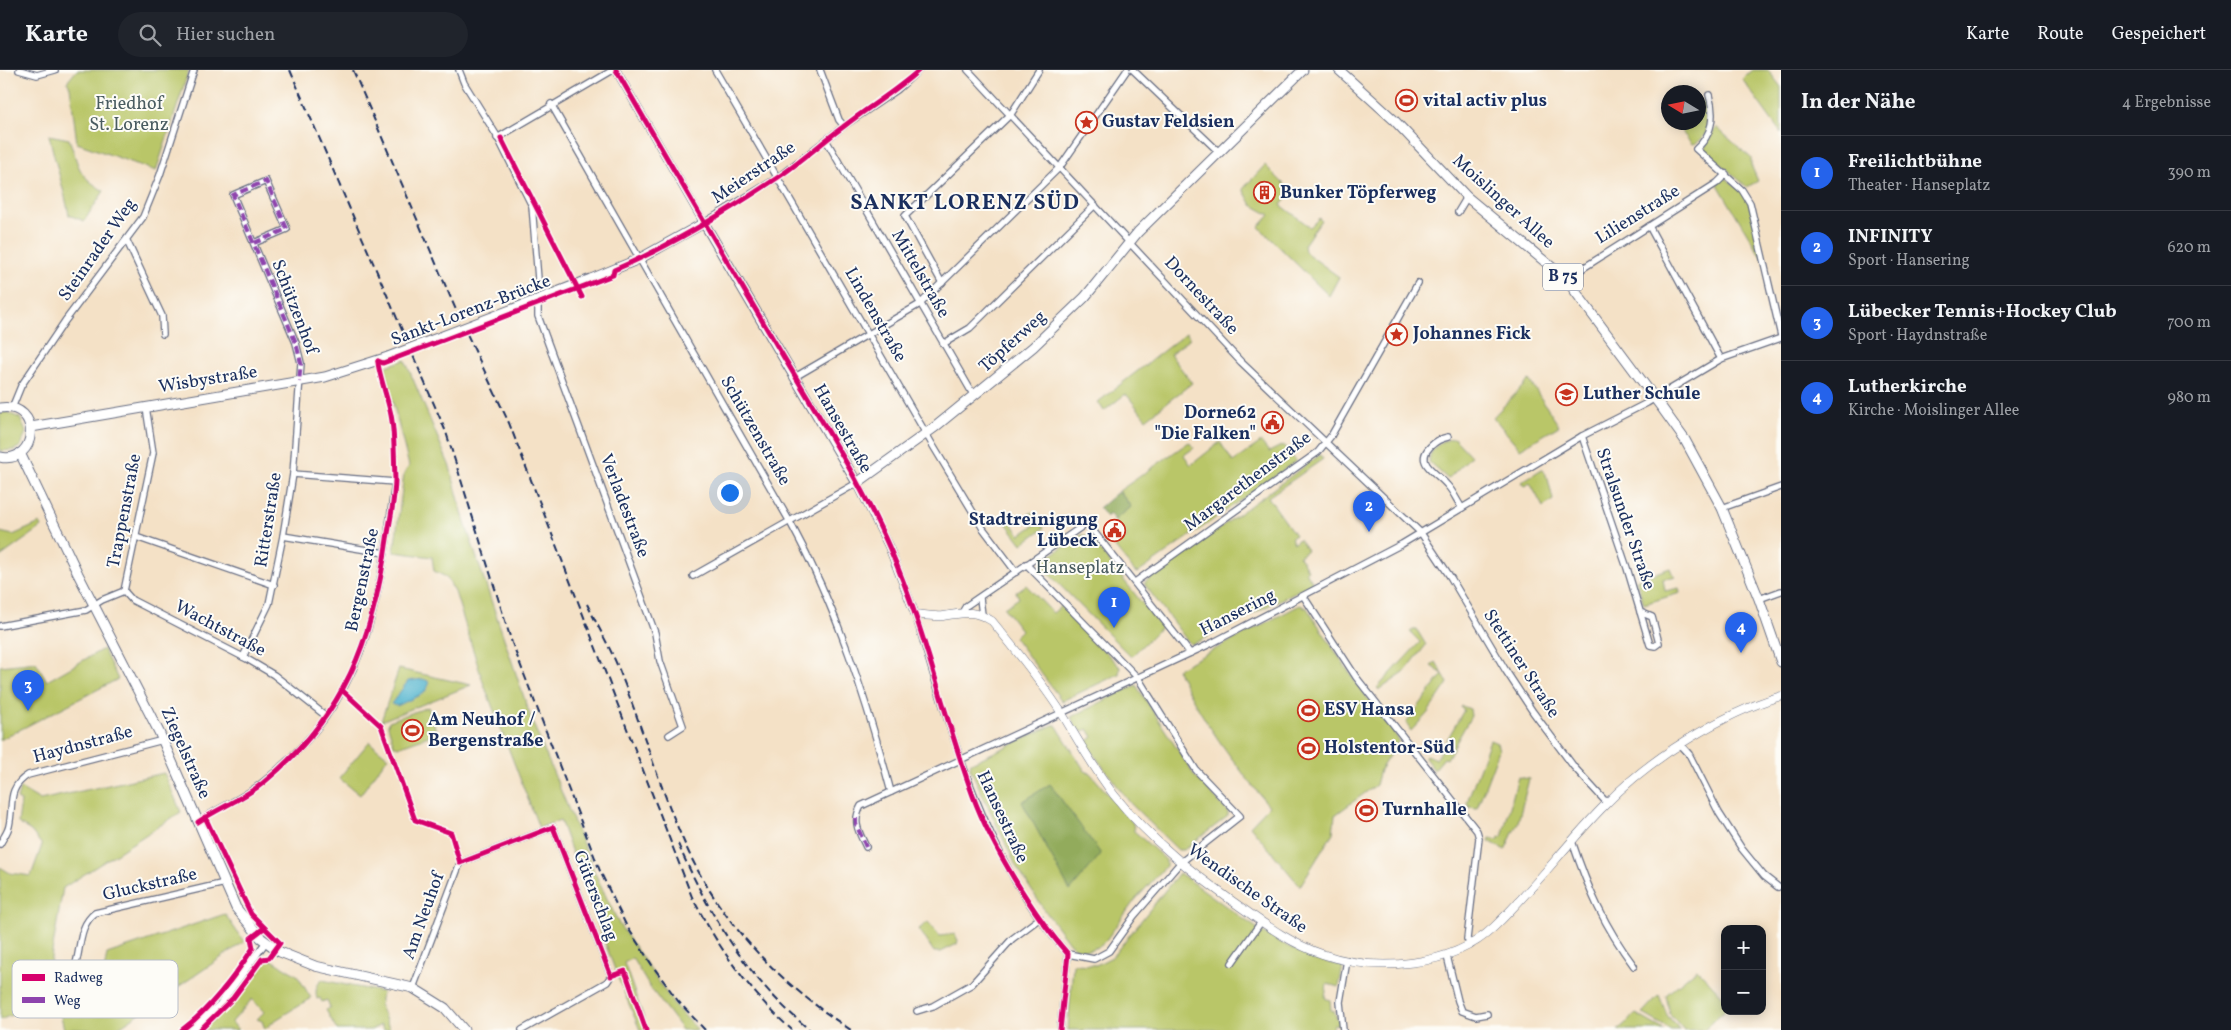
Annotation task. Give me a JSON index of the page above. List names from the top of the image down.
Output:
{
  "streets": {
    "main road": [
      "Meierstraße",
      "Moislinger Allee",
      "B 75",
      "Sankt-Lorenz-Brücke",
      "Töpferweg",
      "Wisbystraße",
      "Hansestraße",
      "Ziegelstraße"
    ],
    "street": [
      "Lilienstraße",
      "Steinrader Weg",
      "Mittelstraße",
      "Dornestraße",
      "Schützenhof",
      "Lindenstraße",
      "Schützenstraße",
      "Margarethenstraße",
      "Verladestraße",
      "Trappenstraße",
      "Stralsunder Straße",
      "Ritterstraße",
      "Bergenstraße",
      "Hansering",
      "Wachtstraße",
      "Stettiner Straße",
      "Haydnstraße",
      "Gluckstraße",
      "Wendische Straße",
      "Güterschlag",
      "Am Neuhof"
    ]
  },
  "crossings": [
    ["Meierstraße", "Mittelstraße"],
    ["Meierstraße", "Sankt-Lorenz-Brücke"],
    ["Meierstraße", "Lindenstraße"],
    ["Meierstraße", "Hansestraße"],
    ["Meierstraße", "Schützenstraße"],
    ["Moislinger Allee", "Lilienstraße"],
    ["Moislinger Allee", "Hansering"],
    ["Mittelstraße", "Töpferweg"],
    ["Dornestraße", "Töpferweg"],
    ["Dornestraße", "Margarethenstraße"],
    ["Dornestraße", "Hansering"],
    ["Dornestraße", "Stettiner Straße"],
    ["Schützenhof", "Wisbystraße"],
    ["Schützenhof", "Ritterstraße"],
    ["Sankt-Lorenz-Brücke", "Wisbystraße"],
    ["Lindenstraße", "Töpferweg"],
    ["Töpferweg", "Hansestraße"],
    ["Töpferweg", "Schützenstraße"],
    ["Wisbystraße", "Trappenstraße"],
    ["Wisbystraße", "Ritterstraße"],
    ["Hansestraße", "Hansering"],
    ["Hansestraße", "Wendische Straße"],
    ["Schützenstraße", "Hansering"],
    ["Trappenstraße", "Wachtstraße"],
    ["Stralsunder Straße", "Hansering"],
    ["Ritterstraße", "Bergenstraße"],
    ["Ritterstraße", "Wachtstraße"],
    ["Bergenstraße", "Wachtstraße"],
    ["Bergenstraße", "Ziegelstraße"],
    ["Hansering", "Stettiner Straße"],
    ["Hansering", "Wendische Straße"],
    ["Stettiner Straße", "Wendische Straße"],
    ["Haydnstraße", "Ziegelstraße"],
    ["Ziegelstraße", "Gluckstraße"],
    ["Ziegelstraße", "Am Neuhof"],
    ["Güterschlag", "Am Neuhof"]
  ],
  "districts": ["SANKT LORENZ SÜD"],
  "parks": ["Friedhof St. Lorenz", "Hanseplatz"],
  "places": {
    "sports": [
      "vital activ plus",
      "ESV Hansa",
      "Am Neuhof / Bergenstraße",
      "Holstentor-Süd",
      "Turnhalle"
    ],
    "place": ["Gustav Feldsien", "Johannes Fick"],
    "building": ["Bunker Töpferweg"],
    "school or university": ["Luther Schule"],
    "public building": ["Dorne62 \"Die Falken\"", "Stadtreinigung Lübeck"]
  },
  "legend": ["Radweg", "Weg"],
  "north": "left",
  "page": {
    "header": "Karte",
    "search": "Hier suchen",
    "nav": ["Karte", "Route", "Gespeichert"],
    "heading": ["In der Nähe", "4 Ergebnisse"],
    "list": [
      {
        "mark": "1",
        "name": "Freilichtbühne",
        "note": "Theater · Hanseplatz",
        "value": "390 m"
      },
      {
        "mark": "2",
        "name": "INFINITY",
        "note": "Sport · Hansering",
        "value": "620 m"
      },
      {
        "mark": "3",
        "name": "Lübecker Tennis+Hockey Club",
        "note": "Sport · Haydnstraße",
        "value": "700 m"
      },
      {
        "mark": "4",
        "name": "Lutherkirche",
        "note": "Kirche · Moislinger Allee",
        "value": "980 m"
      }
    ],
    "pins": [
      "2",
      "1",
      "4",
      "3"
    ],
    "map_buttons": ["+", "−"]
  }
}
